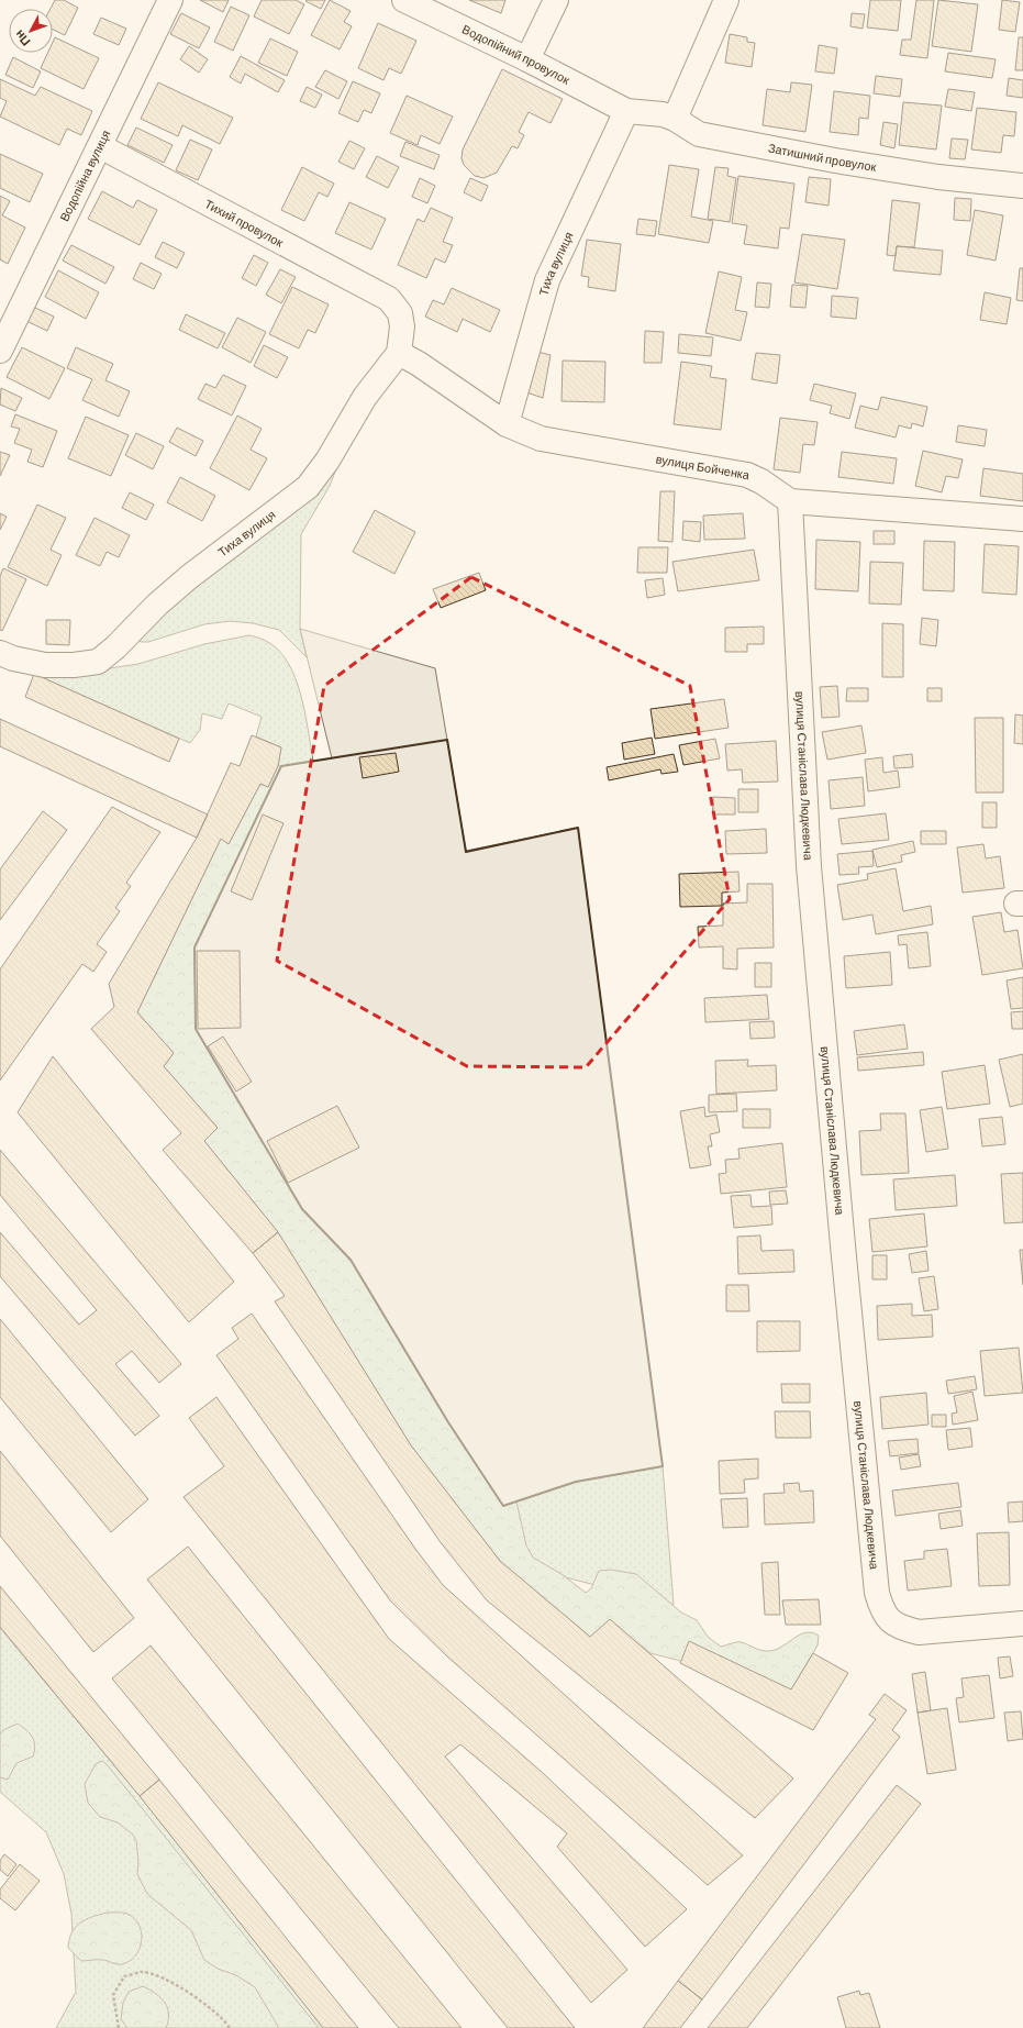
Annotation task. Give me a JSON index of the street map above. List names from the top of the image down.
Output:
{
  "streets": {
    "street": [
      "Водопійний провулок",
      "Затишний провулок",
      "Водопійна вулиця",
      "Тихий провулок",
      "Тиха вулиця",
      "вулиця Бойченка",
      "вулиця Станіслава Людкевича"
    ]
  },
  "crossings": [
    ["Водопійний провулок", "Затишний провулок"],
    ["Водопійний провулок", "Тиха вулиця"],
    ["Затишний провулок", "Тиха вулиця"],
    ["Водопійна вулиця", "Тихий провулок"],
    ["Тихий провулок", "Тиха вулиця"],
    ["Тихий провулок", "вулиця Бойченка"],
    ["Тиха вулиця", "вулиця Бойченка"],
    ["вулиця Бойченка", "вулиця Станіслава Людкевича"]
  ],
  "north": "bottom left"
}
